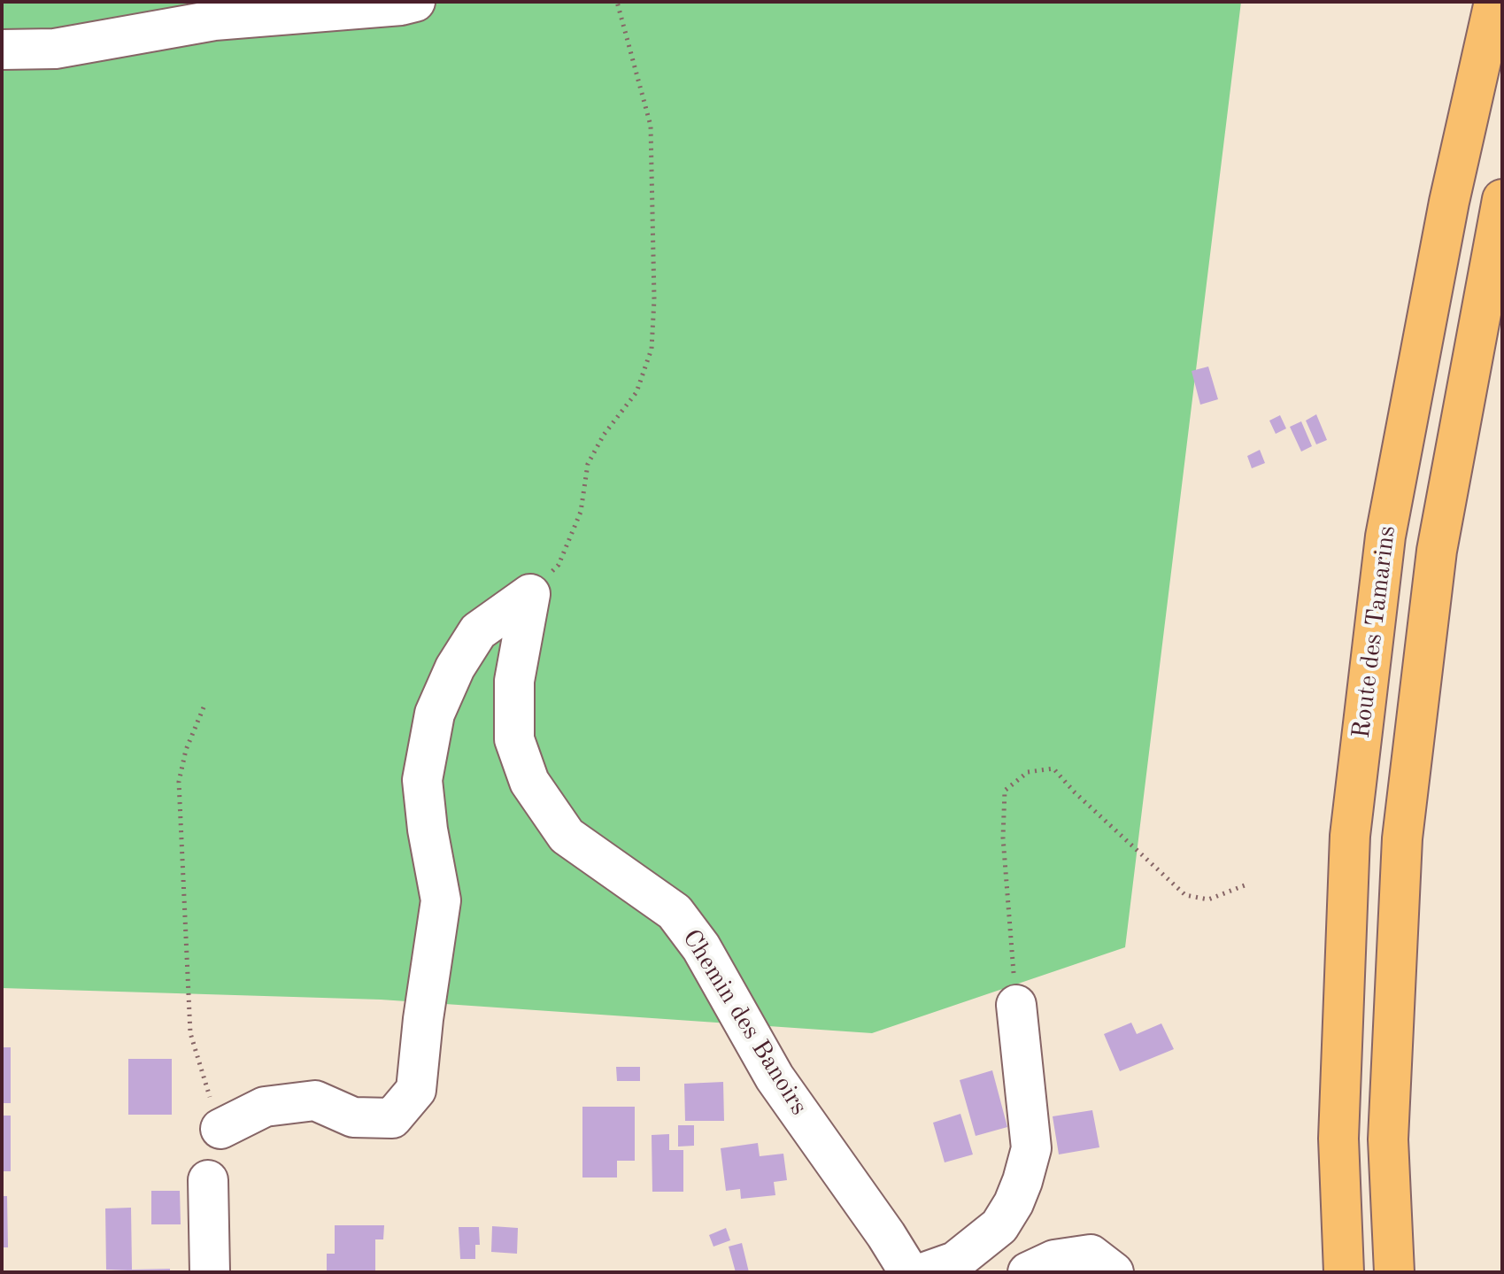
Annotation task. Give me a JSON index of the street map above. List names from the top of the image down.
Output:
{
  "streets": {
    "highway": ["Route des Tamarins"],
    "street": ["Chemin des Banoirs"]
  }
}
